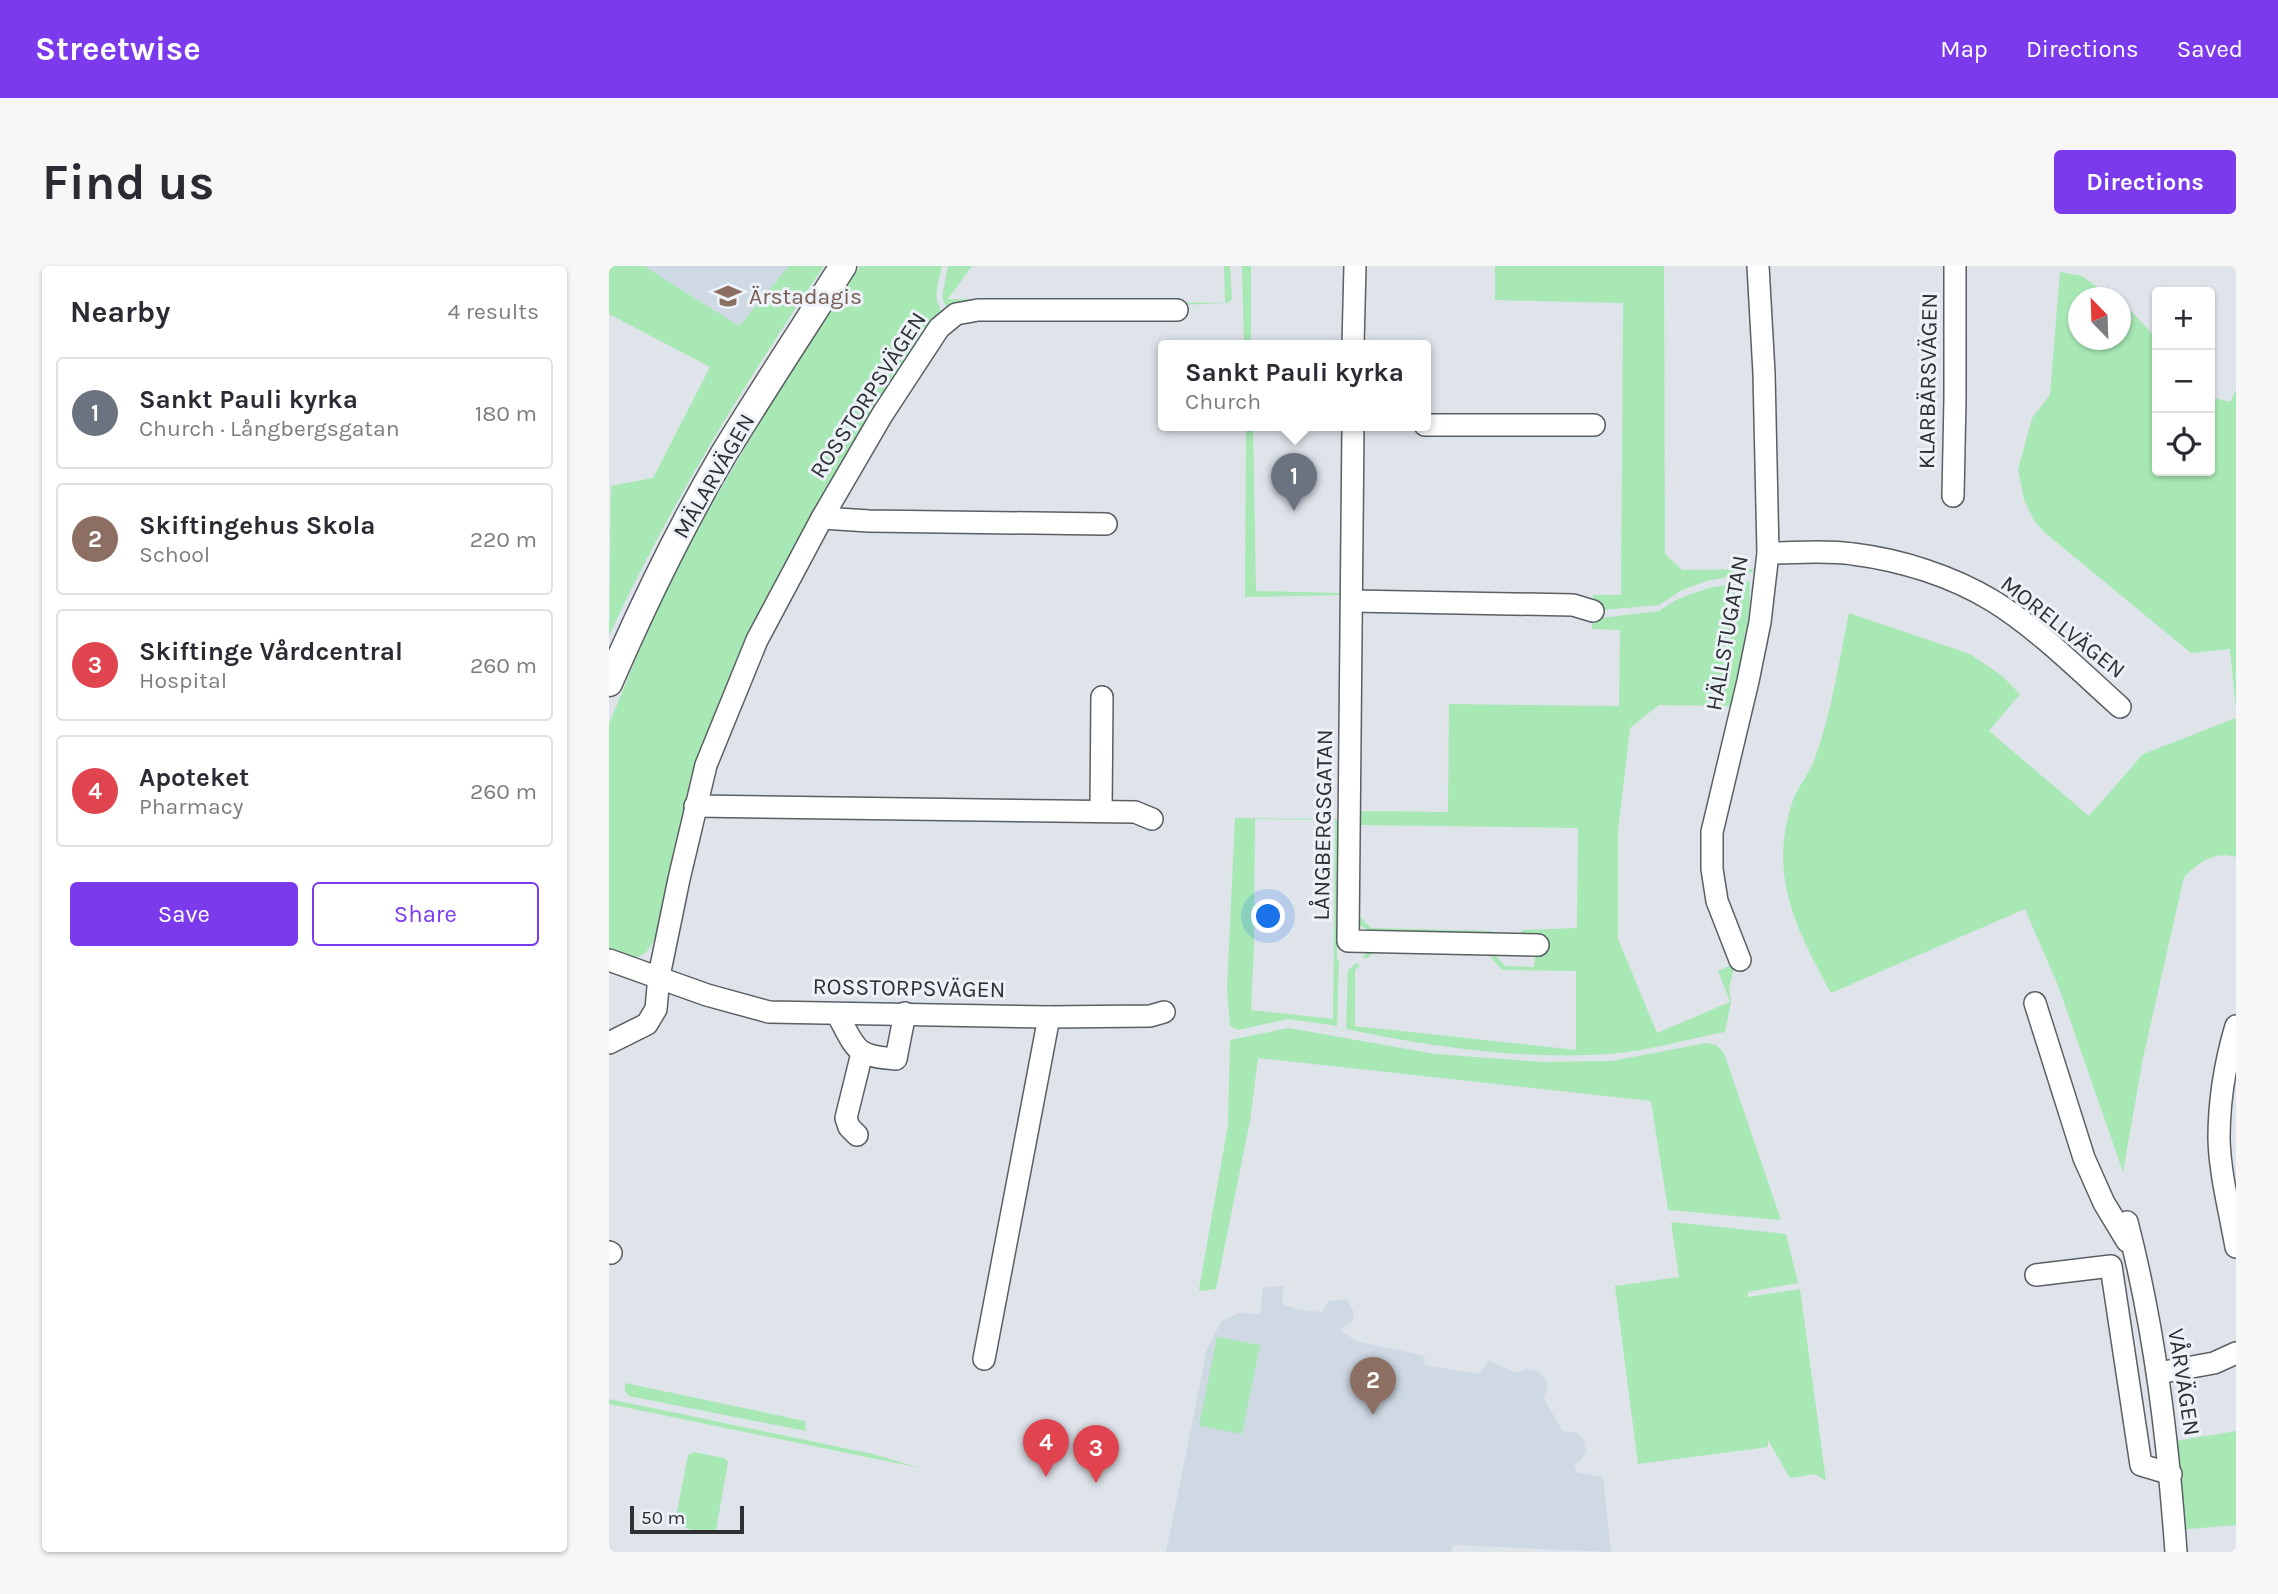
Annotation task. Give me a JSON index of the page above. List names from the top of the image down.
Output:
{
  "streets": {
    "main road": ["MÄLARVÄGEN"],
    "street": [
      "KLARBÄRSVÄGEN",
      "ROSSTORPSVÄGEN",
      "MORELLVÄGEN",
      "HÄLLSTUGATAN",
      "LÅNGBERGSGATAN",
      "VÅRVÄGEN"
    ]
  },
  "crossings": [
    ["MORELLVÄGEN", "HÄLLSTUGATAN"]
  ],
  "places": {
    "school or university": ["Ärstadagis"]
  },
  "scale_bar": "50 m",
  "north": "top left",
  "page": {
    "header": "Streetwise",
    "nav": ["Map", "Directions", "Saved"],
    "buttons": [
      "Directions",
      ["Save", "Share"]
    ],
    "title": "Find us",
    "heading": ["Nearby", "4 results"],
    "map_buttons": ["+", "−"],
    "popup": ["Sankt Pauli kyrka", "Church"],
    "list": [
      {
        "mark": "1",
        "name": "Sankt Pauli kyrka",
        "note": "Church · Långbergsgatan",
        "value": "180 m"
      },
      {
        "mark": "2",
        "name": "Skiftingehus Skola",
        "note": "School",
        "value": "220 m"
      },
      {
        "mark": "3",
        "name": "Skiftinge Vårdcentral",
        "note": "Hospital",
        "value": "260 m"
      },
      {
        "mark": "4",
        "name": "Apoteket",
        "note": "Pharmacy",
        "value": "260 m"
      }
    ],
    "pins": [
      "1",
      "2",
      "4",
      "3"
    ],
    "scale": "50 m"
  }
}
